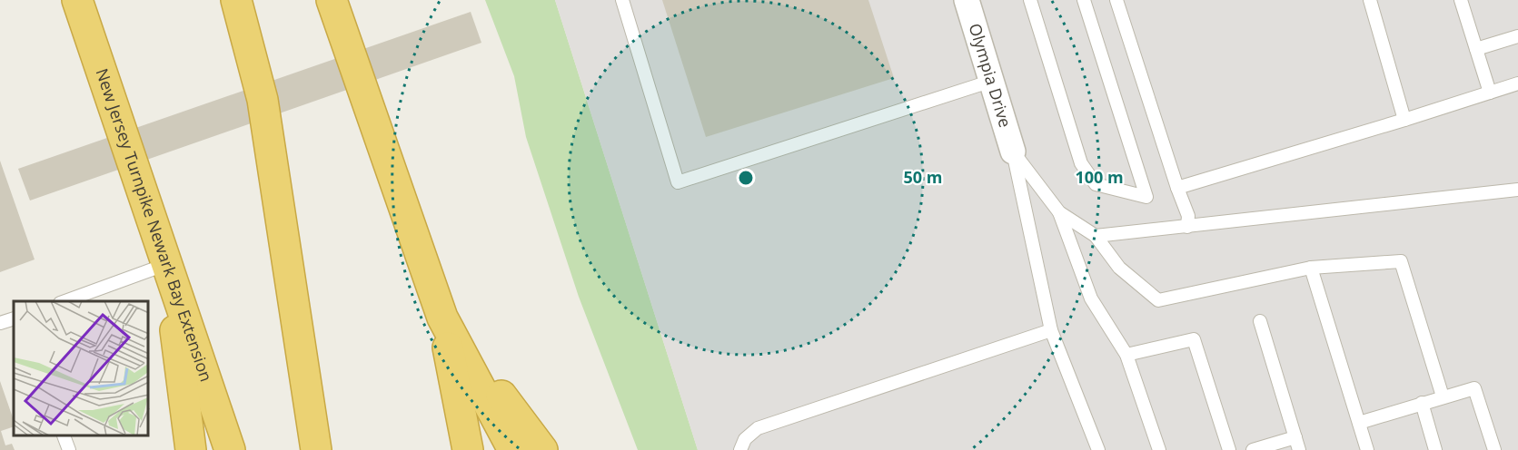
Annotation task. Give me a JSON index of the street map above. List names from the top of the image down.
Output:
{
  "streets": {
    "highway": ["New Jersey Turnpike Newark Bay Extension"],
    "street": ["Olympia Drive"]
  },
  "rings": ["50 m", "100 m"]
}
